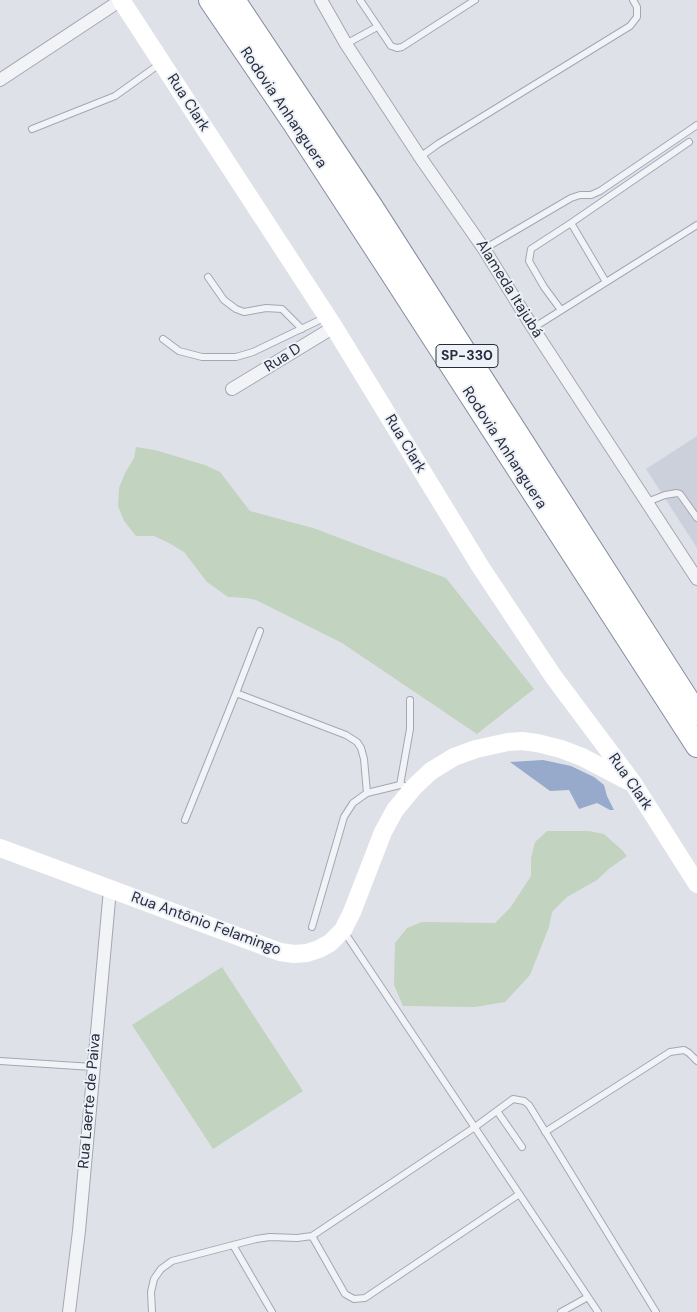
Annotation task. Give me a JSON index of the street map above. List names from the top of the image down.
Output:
{
  "streets": {
    "highway": ["Rodovia Anhanguera", "SP-330"],
    "street": [
      "Rua Clark",
      "Alameda Itajubá",
      "Rua D",
      "Rua Antônio Felamingo",
      "Rua Laerte de Paiva"
    ]
  },
  "crossings": [
    ["Rua Clark", "Rua D"],
    ["Rua Clark", "Rua Antônio Felamingo"],
    ["Rua Antônio Felamingo", "Rua Laerte de Paiva"]
  ]
}
